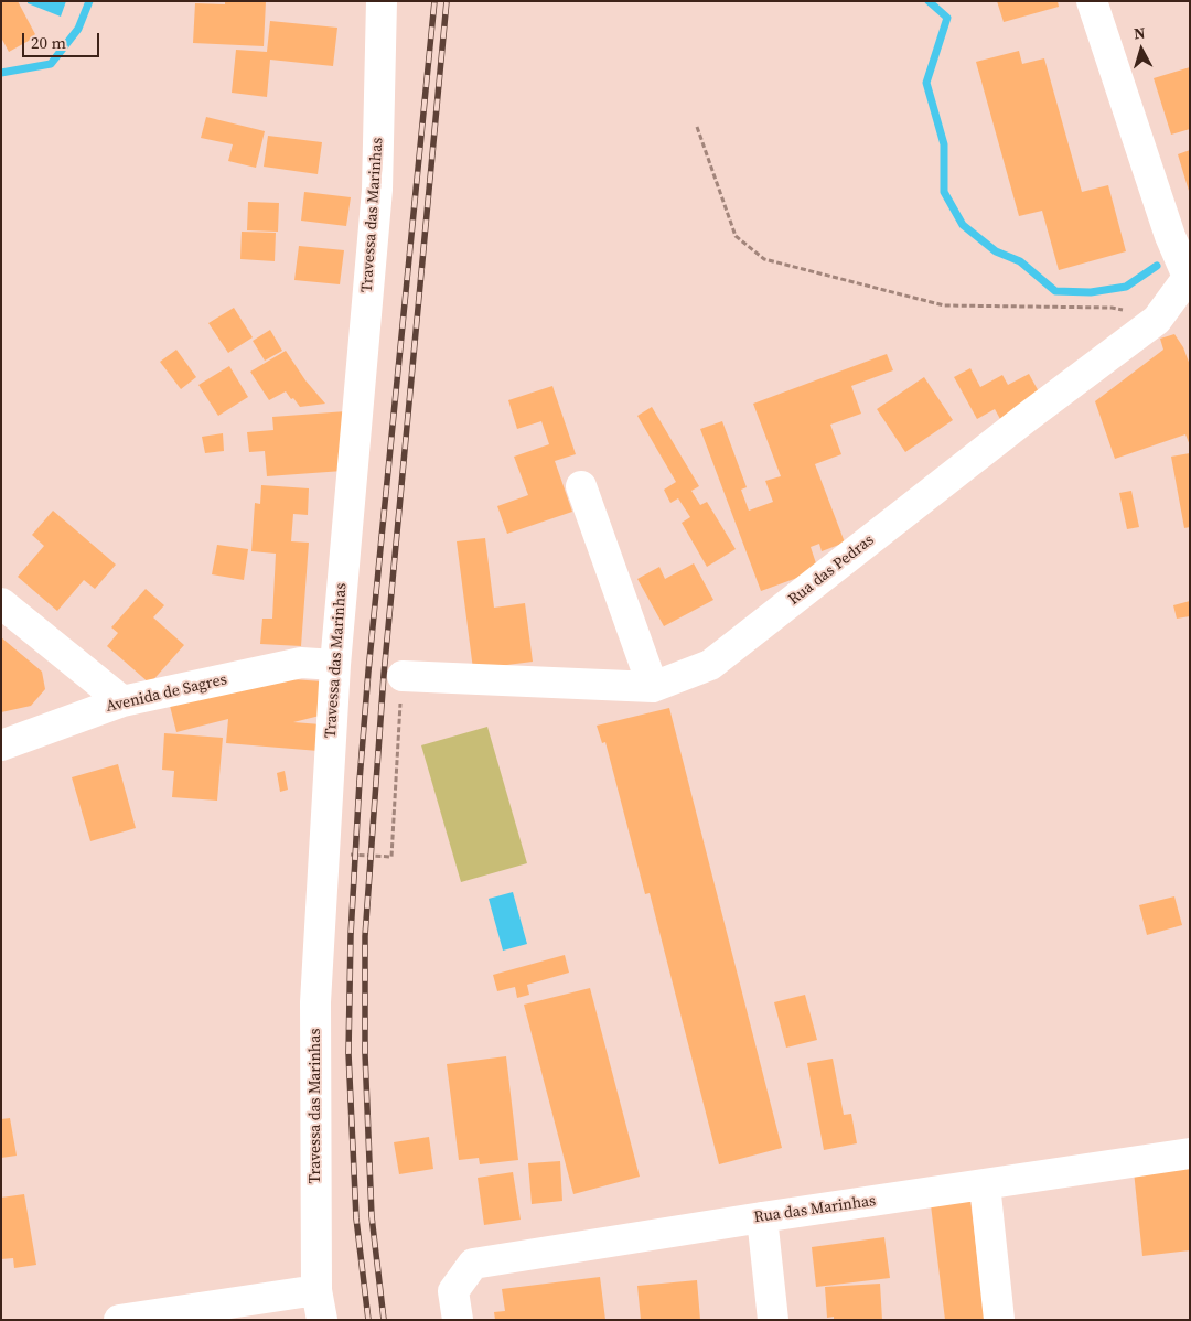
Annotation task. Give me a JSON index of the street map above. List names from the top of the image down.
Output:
{
  "streets": {
    "street": [
      "Travessa das Marinhas",
      "Rua das Pedras",
      "Avenida de Sagres",
      "Rua das Marinhas"
    ]
  },
  "crossings": [
    ["Travessa das Marinhas", "Avenida de Sagres"]
  ],
  "scale_bar": "20 m",
  "north": "top"
}
